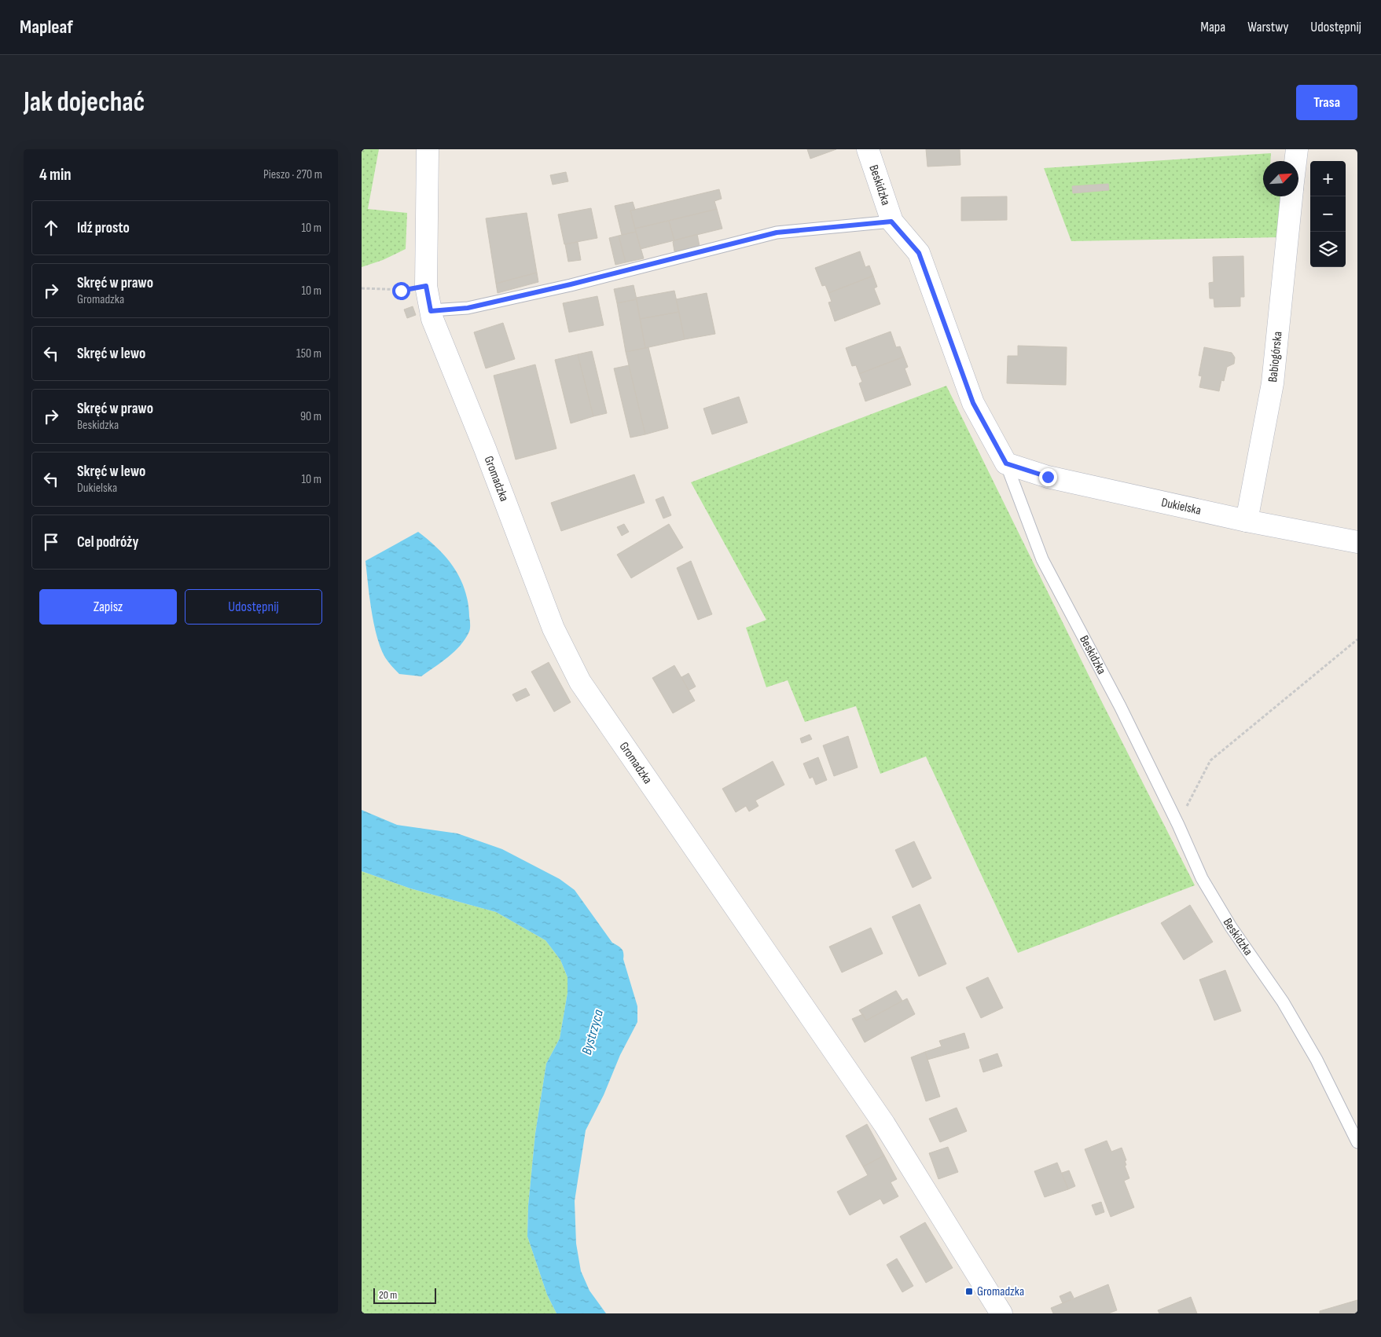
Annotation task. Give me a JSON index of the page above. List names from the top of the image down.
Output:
{
  "streets": {
    "street": [
      "Beskidzka",
      "Babiogórska",
      "Gromadzka",
      "Dukielska"
    ]
  },
  "crossings": [
    ["Beskidzka", "Dukielska"],
    ["Babiogórska", "Dukielska"]
  ],
  "water": ["Bystrzyca"],
  "places": {
    "transit": ["Gromadzka"]
  },
  "scale_bar": "20 m",
  "north": "top right",
  "page": {
    "header": "Mapleaf",
    "nav": ["Mapa", "Warstwy", "Udostępnij"],
    "buttons": [
      "Trasa",
      ["Zapisz", "Udostępnij"]
    ],
    "title": "Jak dojechać",
    "heading": ["4 min", "Pieszo · 270 m"],
    "map_buttons": ["+", "−"],
    "list": [
      ["Idź prosto", "10 m"],
      ["Skręć w prawo", "Gromadzka", "10 m"],
      ["Skręć w lewo", "150 m"],
      ["Skręć w prawo", "Beskidzka", "90 m"],
      ["Skręć w lewo", "Dukielska", "10 m"],
      "Cel podróży"
    ],
    "scale": "20 m"
  }
}
